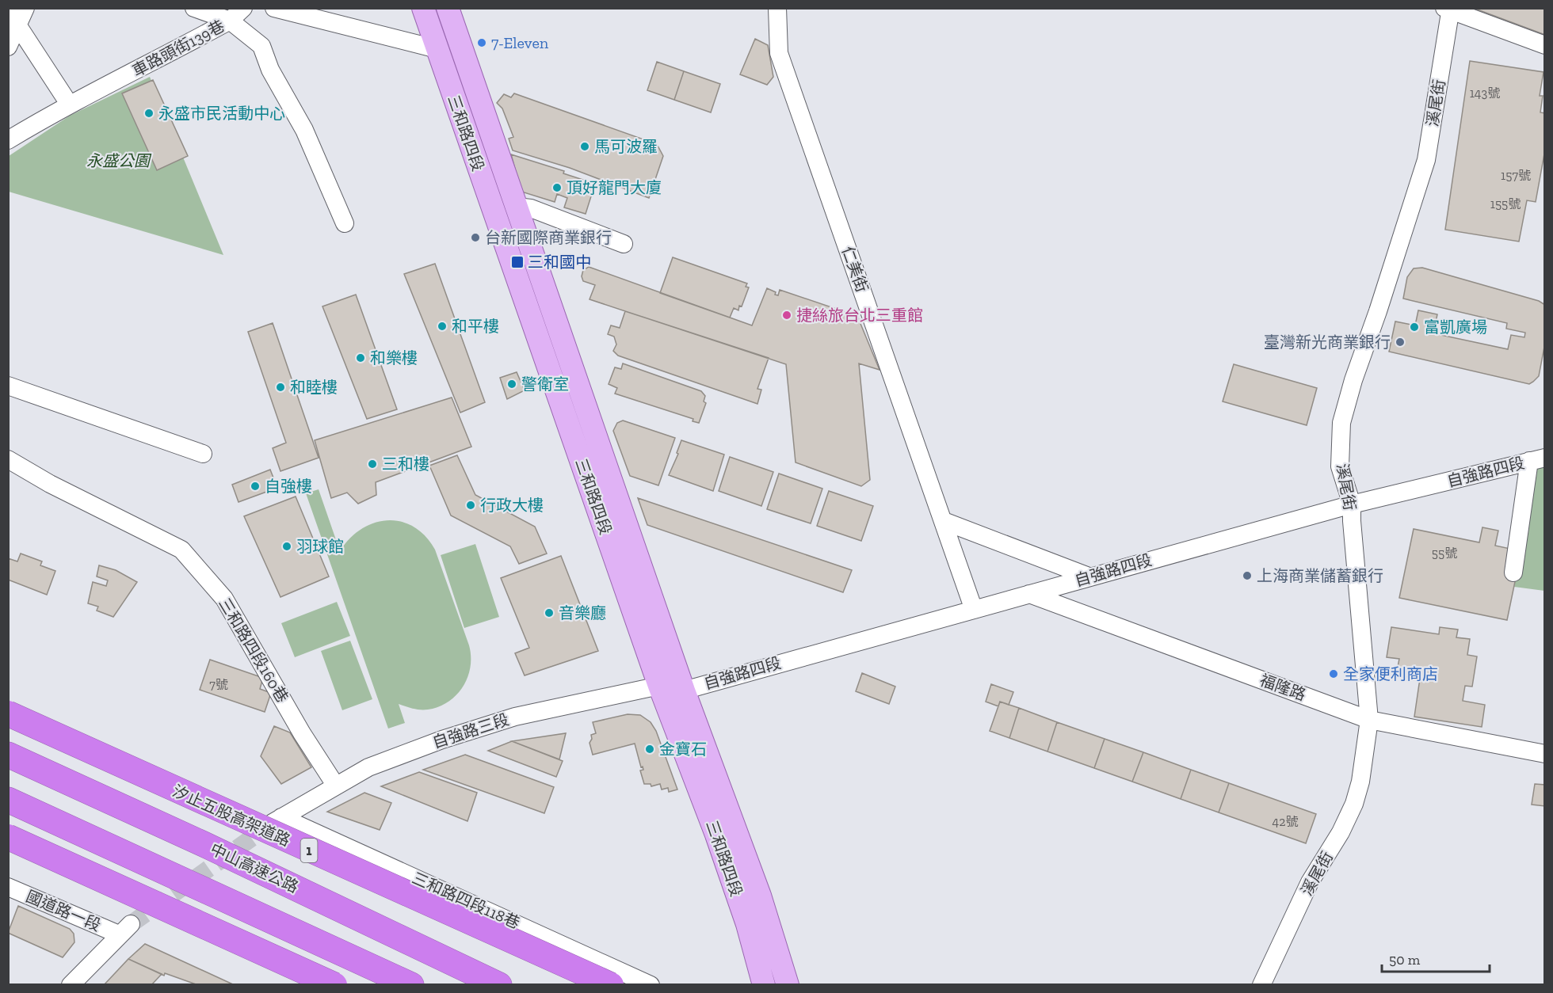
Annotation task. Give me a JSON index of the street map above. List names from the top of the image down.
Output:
{
  "streets": {
    "highway": ["汐止五股高架道路", "1", "中山高速公路"],
    "main road": ["三和路四段"],
    "street": [
      "車路頭街139巷",
      "溪尾街",
      "仁美街",
      "自強路四段",
      "三和路四段160巷",
      "福隆路",
      "自強路三段",
      "三和路四段118巷",
      "國道路一段"
    ]
  },
  "crossings": [
    ["溪尾街", "自強路四段"],
    ["溪尾街", "福隆路"],
    ["三和路四段", "自強路四段"],
    ["三和路四段", "自強路三段"],
    ["仁美街", "自強路四段"],
    ["自強路四段", "福隆路"],
    ["自強路四段", "自強路三段"],
    ["三和路四段160巷", "自強路三段"],
    ["自強路三段", "三和路四段118巷"]
  ],
  "parks": ["永盛公園"],
  "places": {
    "other": [
      "7-Eleven",
      "永盛市民活動中心",
      "馬可波羅",
      "頂好龍門大廈",
      "台新國際商業銀行",
      "捷絲旅台北三重館",
      "和平樓",
      "富凱廣場",
      "臺灣新光商業銀行",
      "和樂樓",
      "警衛室",
      "和睦樓",
      "三和樓",
      "自強樓",
      "行政大樓",
      "羽球館",
      "上海商業儲蓄銀行",
      "音樂廳",
      "全家便利商店",
      "金寶石"
    ],
    "transit": ["三和國中"]
  },
  "house_numbers": [
    "143號",
    "157號",
    "155號",
    "55號",
    "7號",
    "42號"
  ],
  "scale_bar": "50 m"
}
